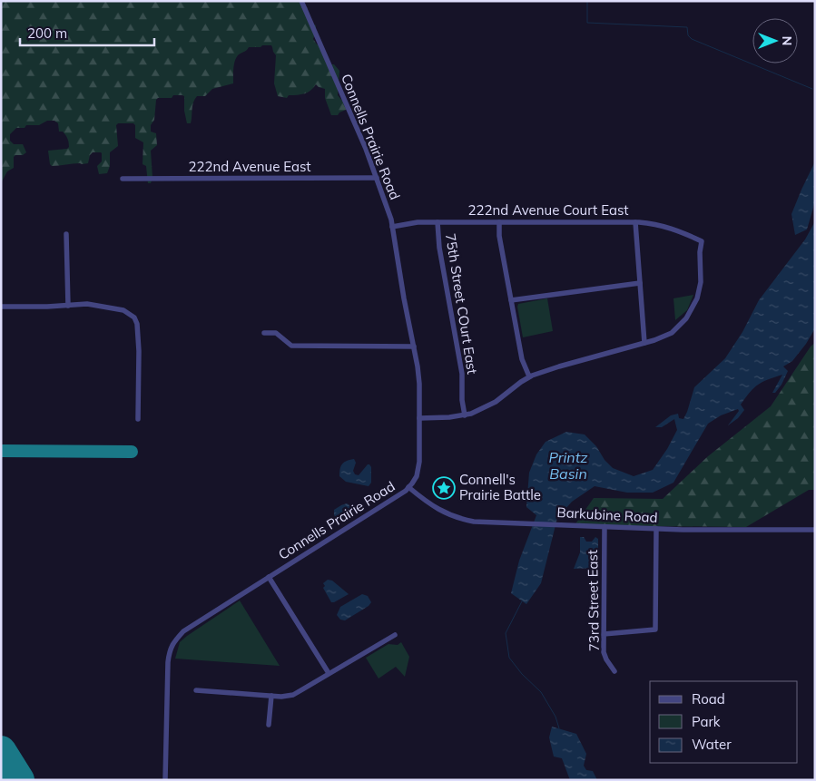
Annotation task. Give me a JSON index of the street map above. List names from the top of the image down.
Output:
{
  "streets": {
    "street": [
      "Connells Prairie Road",
      "222nd Avenue East",
      "222nd Avenue Court East",
      "75th Street COurt East",
      "Barkubine Road",
      "73rd Street East"
    ]
  },
  "crossings": [
    ["Connells Prairie Road", "222nd Avenue East"],
    ["Connells Prairie Road", "222nd Avenue Court East"],
    ["Connells Prairie Road", "Barkubine Road"],
    ["222nd Avenue Court East", "75th Street COurt East"],
    ["Barkubine Road", "73rd Street East"]
  ],
  "water": ["Printz Basin"],
  "places": {
    "place": ["Connell's Prairie Battle"]
  },
  "legend": ["Road", "Park", "Water"],
  "scale_bar": "200 m",
  "north": "right"
}
